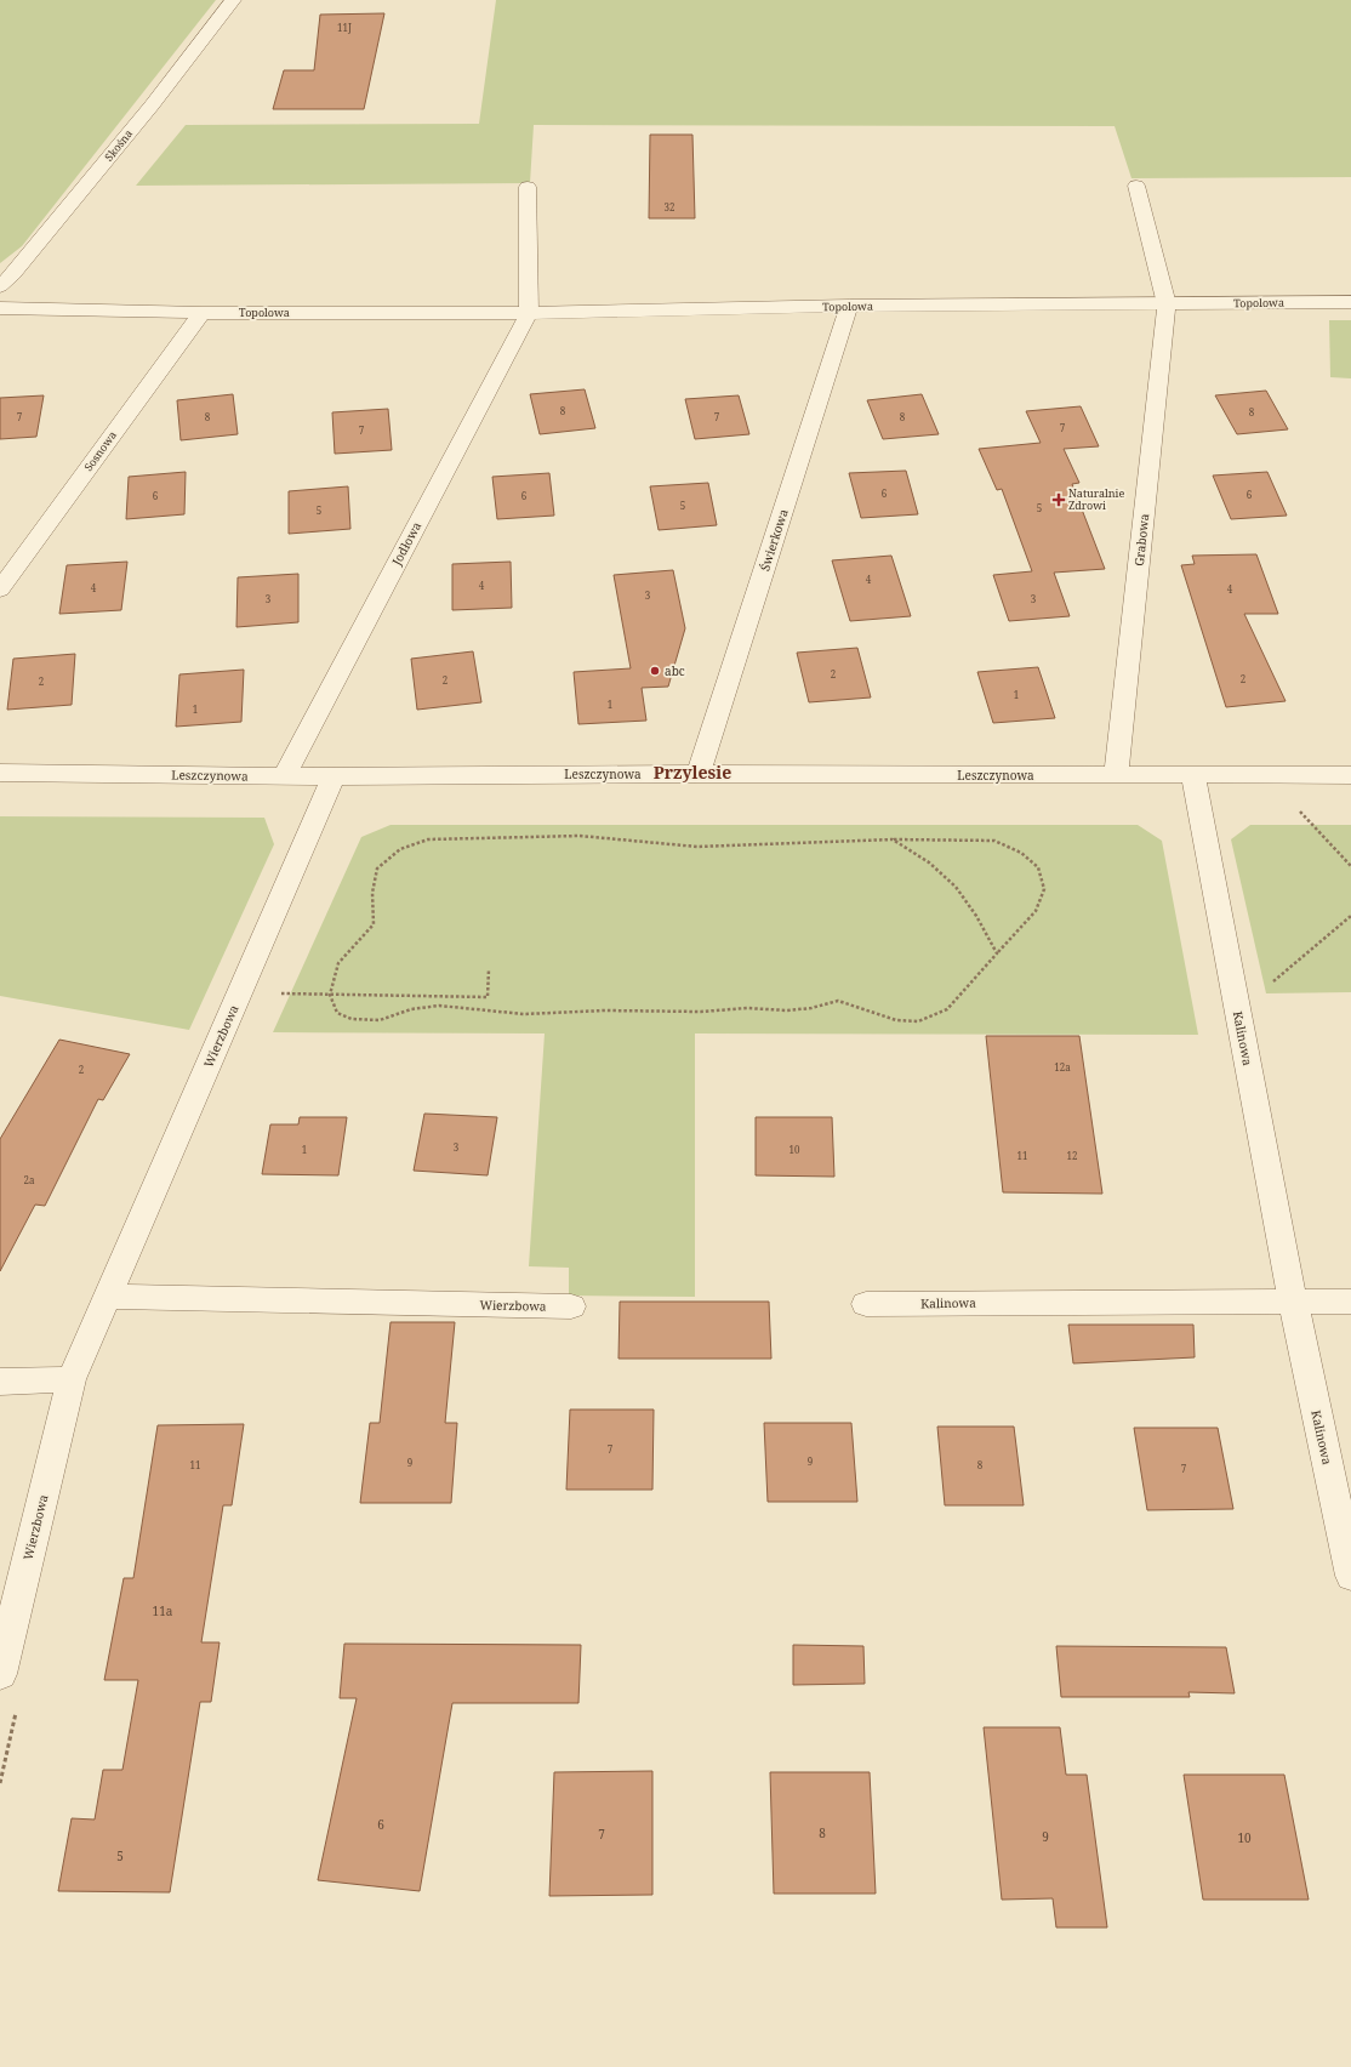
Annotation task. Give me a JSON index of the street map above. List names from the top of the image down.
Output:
{
  "streets": {
    "street": [
      "Skośna",
      "Topolowa",
      "Sosnowa",
      "Świerkowa",
      "Grabowa",
      "Jodłowa",
      "Leszczynowa",
      "Wierzbowa",
      "Kalinowa"
    ]
  },
  "crossings": [
    ["Topolowa", "Sosnowa"],
    ["Topolowa", "Świerkowa"],
    ["Topolowa", "Grabowa"],
    ["Topolowa", "Jodłowa"],
    ["Świerkowa", "Leszczynowa"],
    ["Grabowa", "Leszczynowa"],
    ["Jodłowa", "Leszczynowa"],
    ["Leszczynowa", "Wierzbowa"],
    ["Leszczynowa", "Kalinowa"]
  ],
  "districts": ["Przylesie"],
  "places": {
    "health": ["Naturalnie Zdrowi"],
    "other": ["abc"]
  },
  "house_numbers": [
    "11J",
    "32",
    "8",
    "8",
    "7",
    "8",
    "7",
    "8",
    "7",
    "7",
    "6",
    "6",
    "6",
    "6",
    "5",
    "5",
    "5",
    "4",
    "4",
    "4",
    "4",
    "3",
    "3",
    "3",
    "2",
    "2",
    "2",
    "2",
    "1",
    "1",
    "1",
    "12a",
    "2",
    "3",
    "1",
    "10",
    "11",
    "12",
    "2a",
    "7",
    "9",
    "9",
    "11",
    "8",
    "7",
    "11a",
    "6",
    "8",
    "7",
    "9",
    "10",
    "5"
  ]
}
